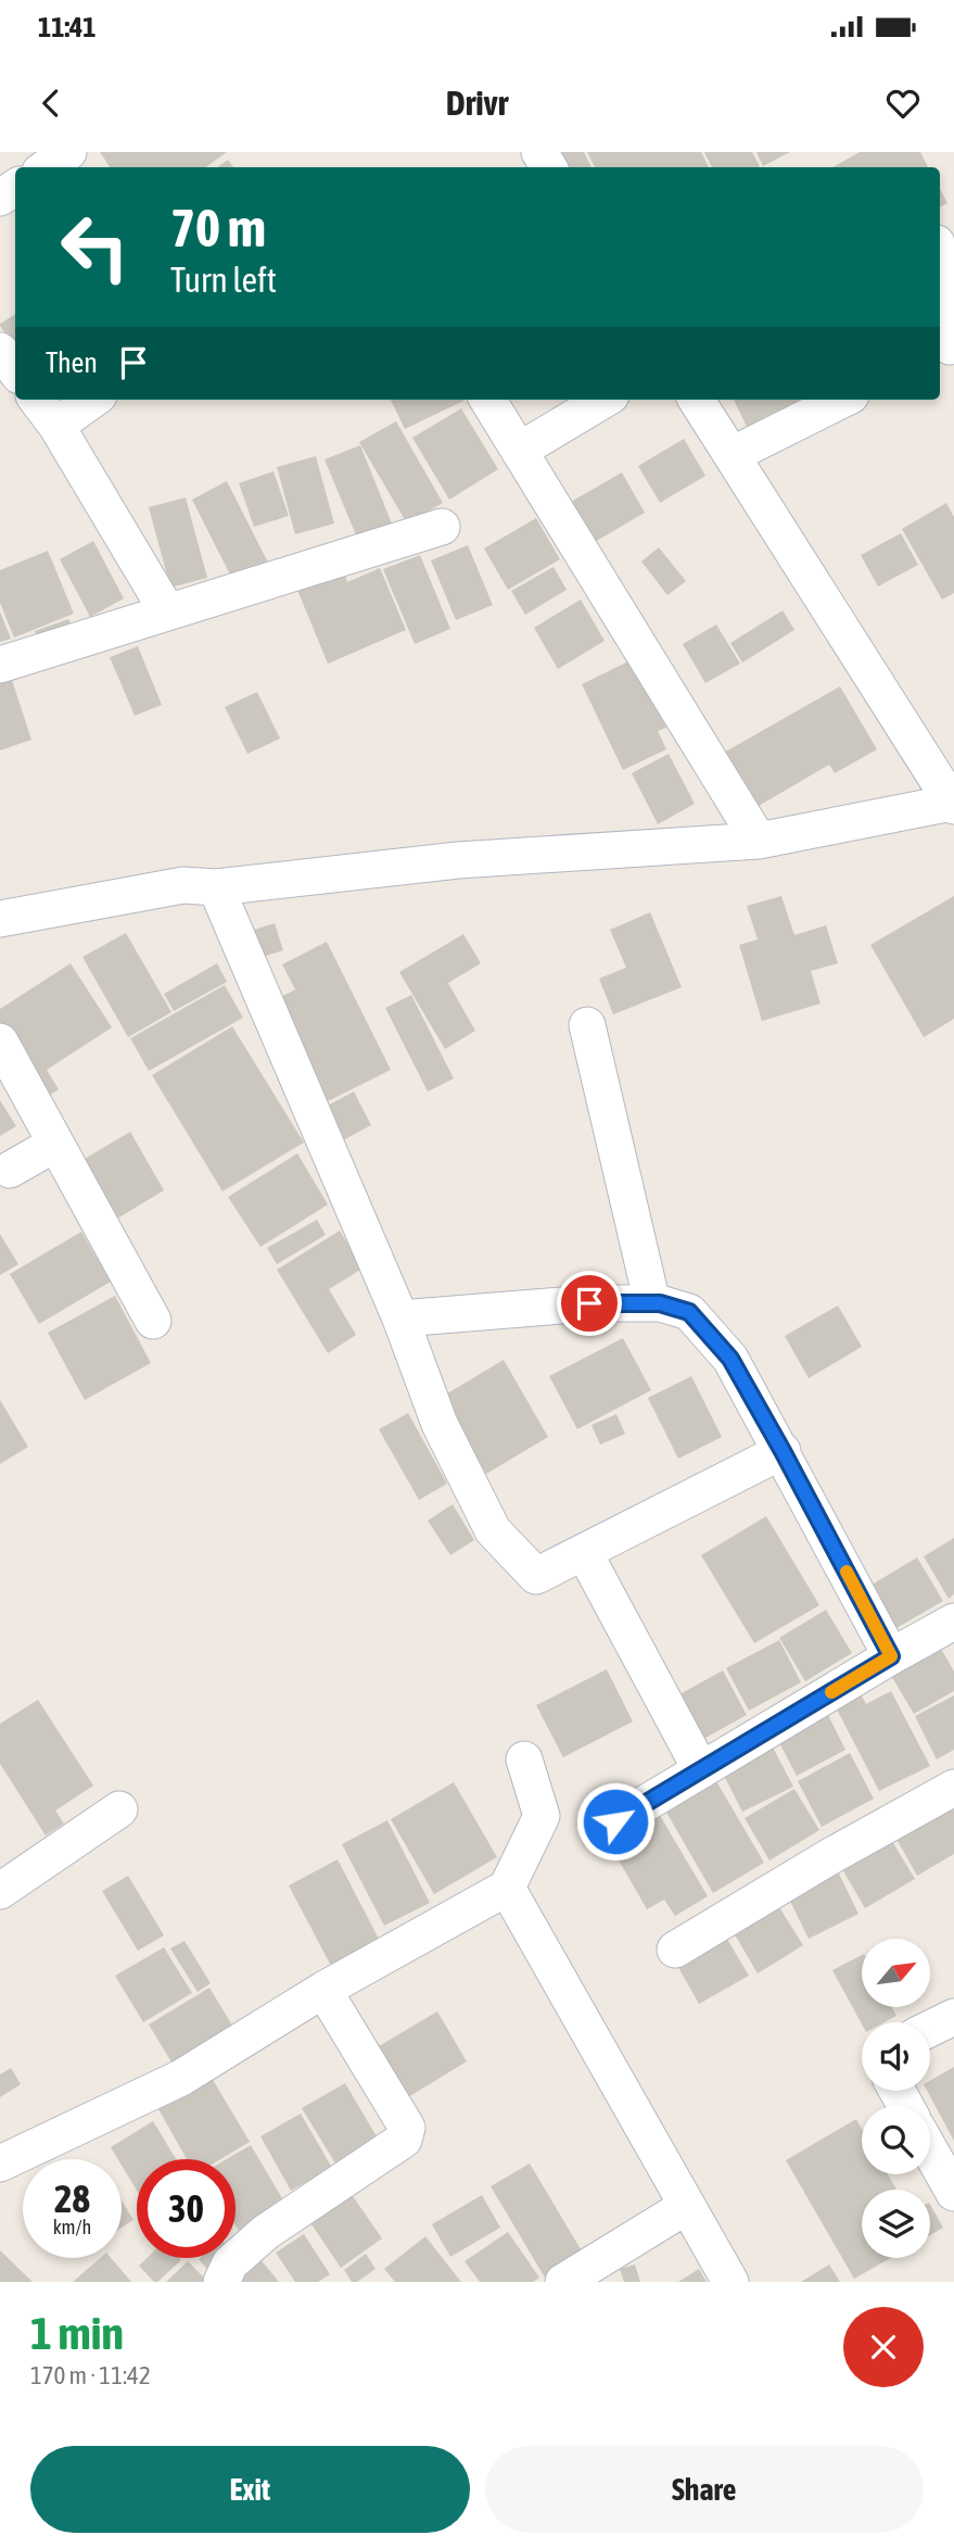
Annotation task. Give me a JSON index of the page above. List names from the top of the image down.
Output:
{
  "north": "top right",
  "page": {
    "status": "11:41",
    "header": "Drivr",
    "turn": ["70 m", "Turn left"],
    "then": "Then",
    "speed": "28 km/h",
    "limit": "30",
    "heading": ["1 min", "170 m · 11:42"],
    "buttons": ["Exit", "Share"]
  }
}
